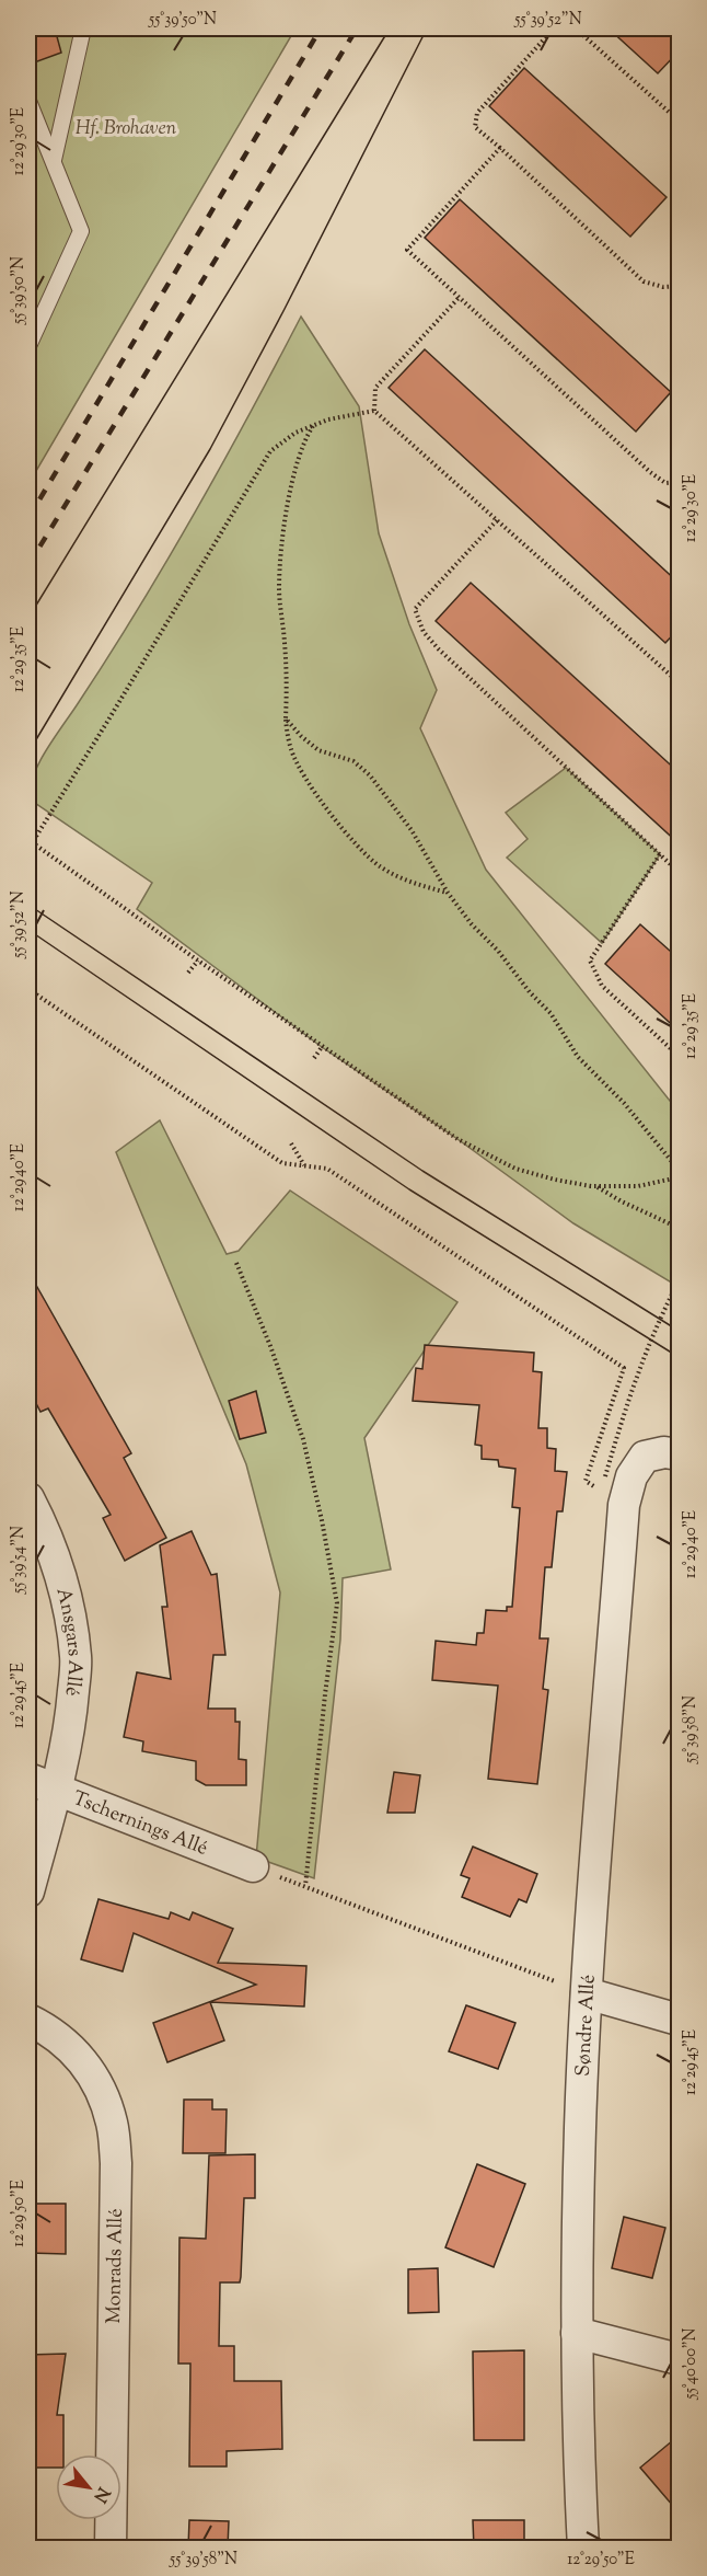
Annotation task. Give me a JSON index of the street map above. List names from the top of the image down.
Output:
{
  "streets": {
    "street": [
      "Ansgars Allé",
      "Tschernings Allé",
      "Søndre Allé",
      "Monrads Allé"
    ]
  },
  "crossings": [
    ["Ansgars Allé", "Tschernings Allé"]
  ],
  "parks": ["Hf. Brohaven"],
  "north": "bottom right",
  "coordinates": [
    "55°39'50\"N",
    "55°39'52\"N",
    "12°29'30\"E",
    "12°29'35\"E",
    "12°29'40\"E",
    "55°39'54\"N",
    "12°29'45\"E",
    "55°39'58\"N",
    "12°29'50\"E",
    "55°40'00\"N"
  ]
}
